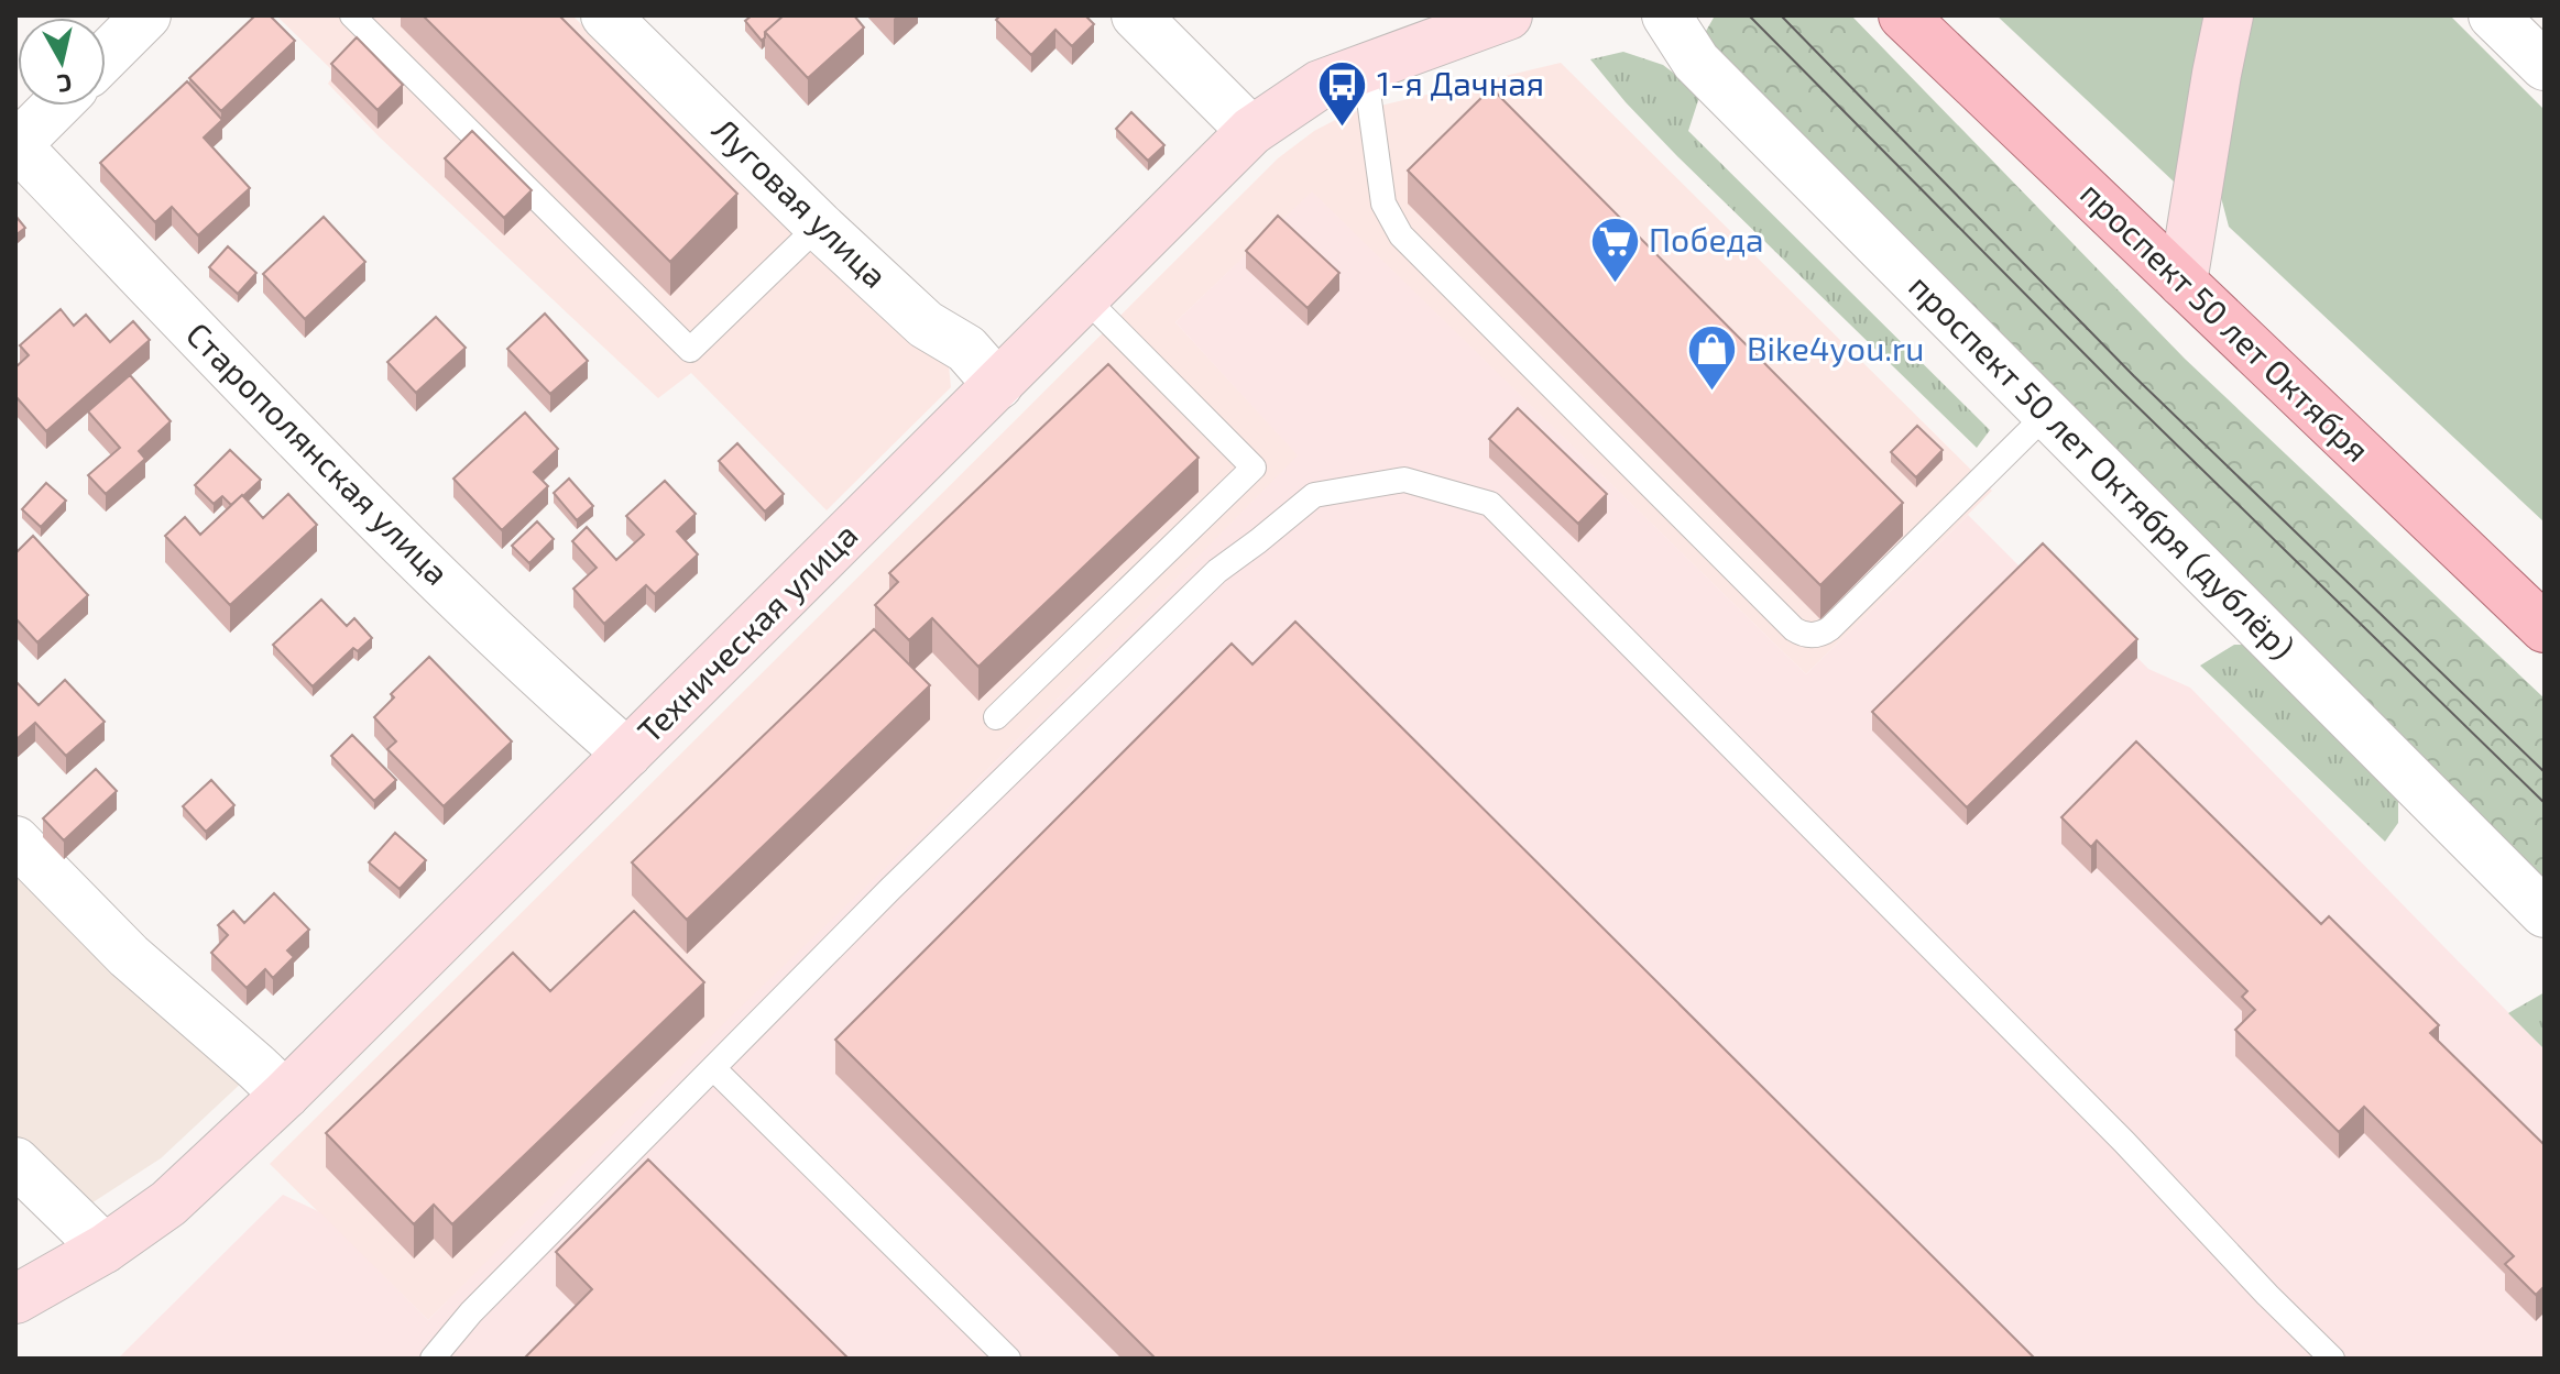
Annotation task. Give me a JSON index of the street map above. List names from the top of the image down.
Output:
{
  "streets": {
    "main road": ["проспект 50 лет Октября", "Техническая улица"],
    "street": ["Луговая улица", "Старополянская улица", "проспект 50 лет Октября (дублёр)"]
  },
  "crossings": [
    ["Луговая улица", "Техническая улица"],
    ["Старополянская улица", "Техническая улица"]
  ],
  "places": {
    "bus stop": ["1-я Дачная"],
    "supermarket": ["Победа"],
    "shop": ["Bike4you.ru"]
  },
  "north": "bottom"
}
